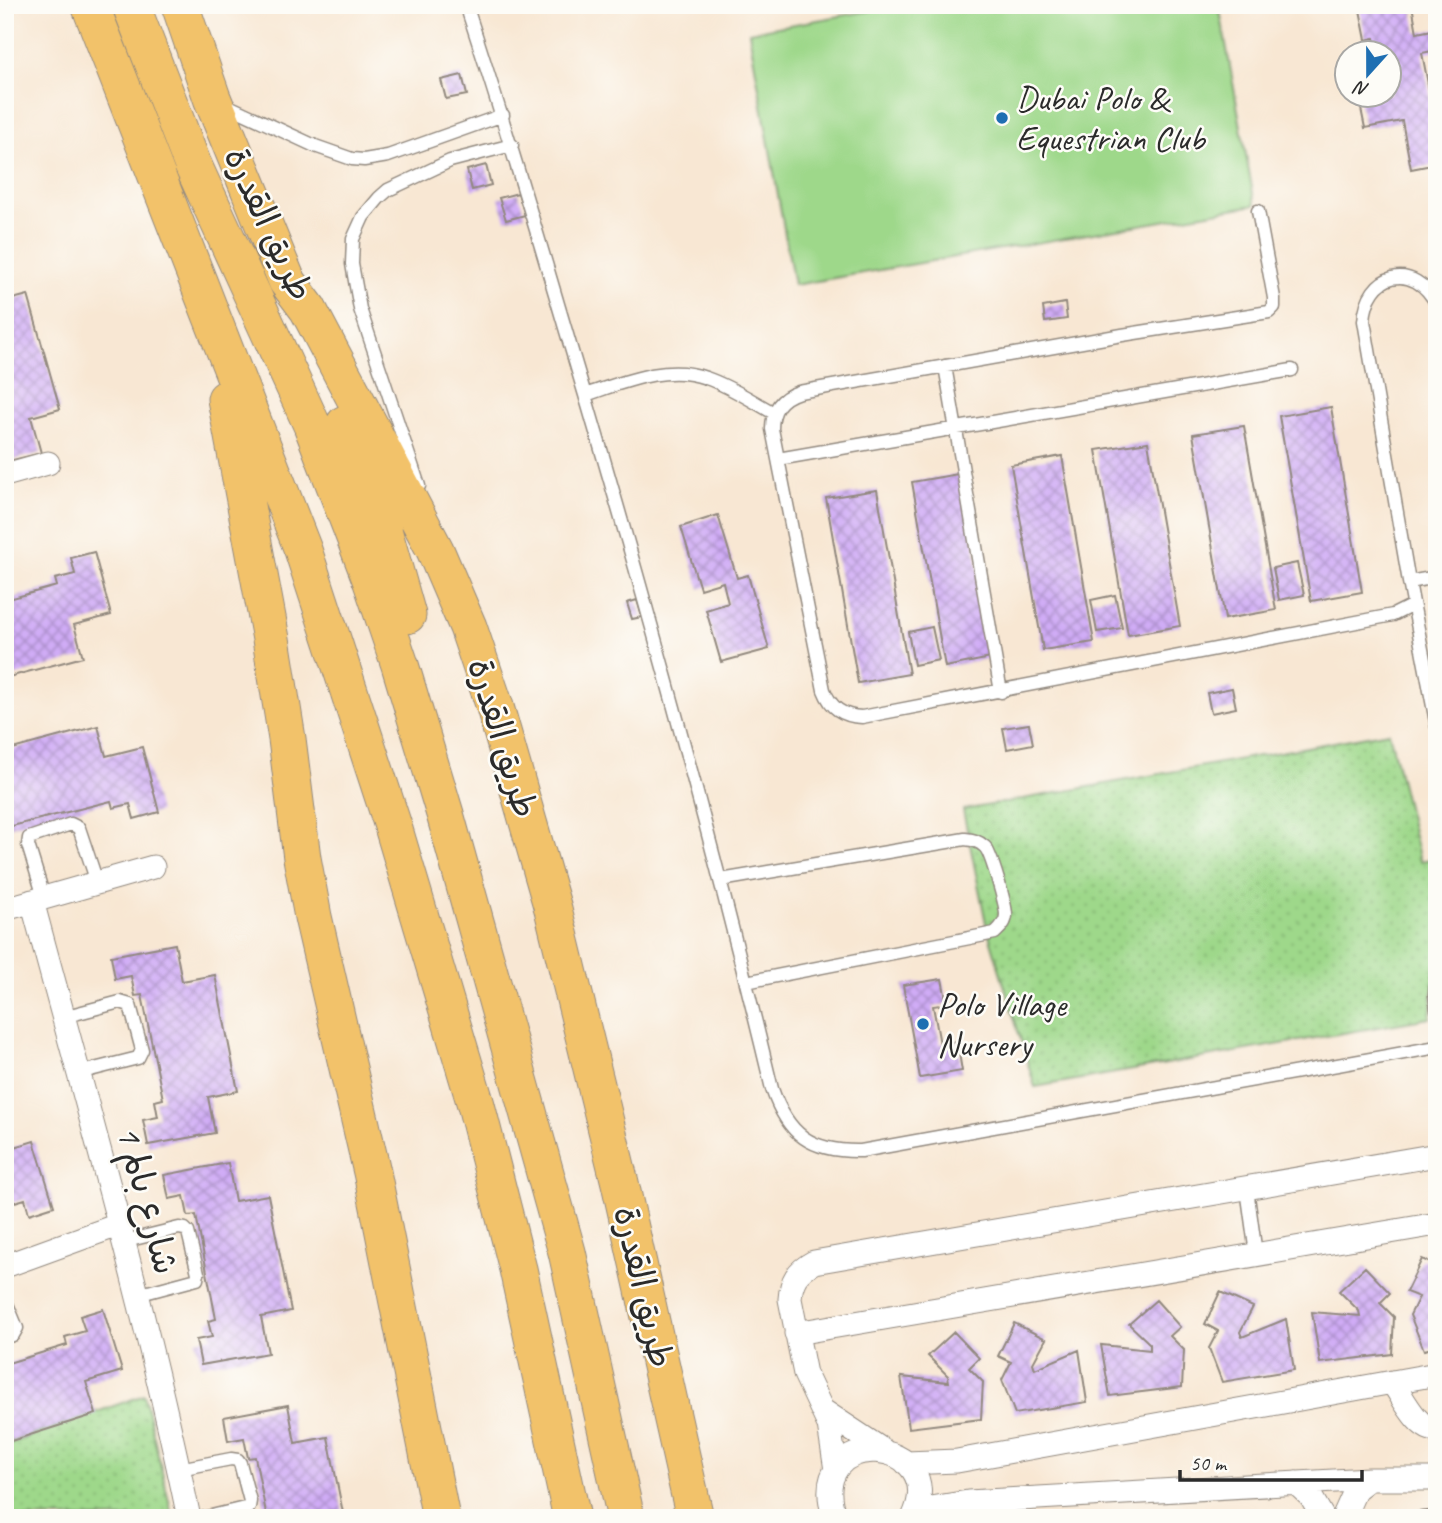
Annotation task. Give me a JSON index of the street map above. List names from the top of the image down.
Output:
{
  "streets": {
    "main road": ["طريق القدرة"],
    "street": ["شارع بالم 1"]
  },
  "places": ["Dubai Polo & Equestrian Club", "Polo Village Nursery"],
  "scale_bar": "50 m",
  "north": "bottom"
}
